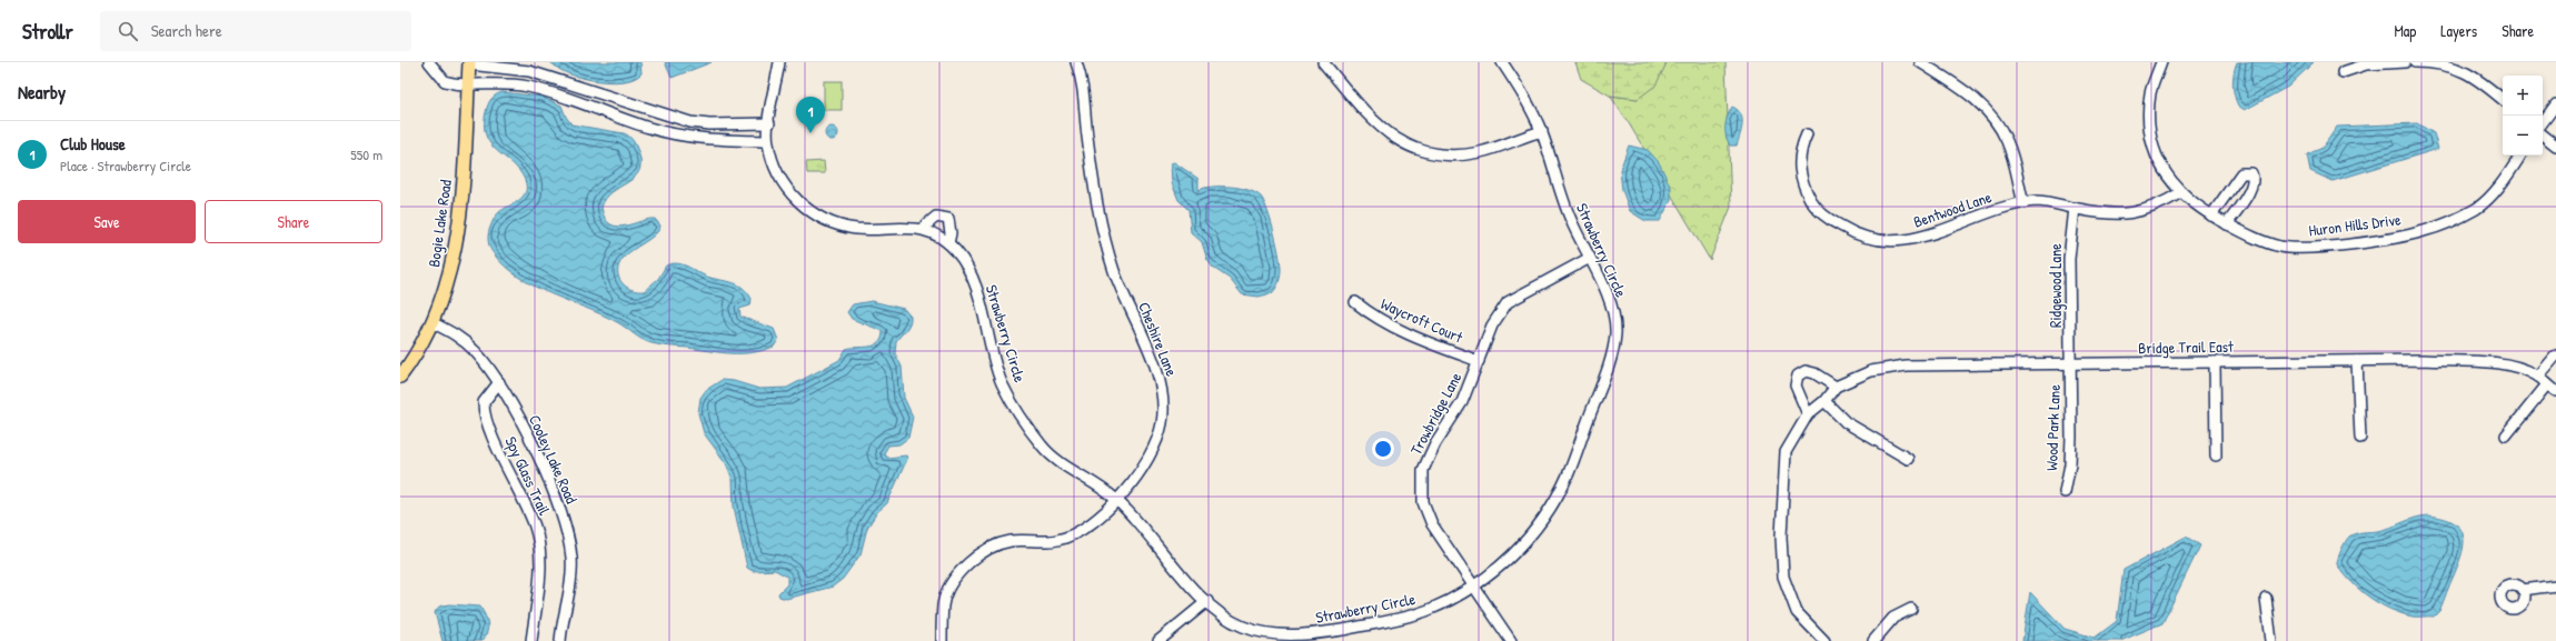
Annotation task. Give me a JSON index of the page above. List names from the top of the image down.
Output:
{
  "streets": {
    "main road": ["Bogie Lake Road"],
    "street": [
      "Bentwood Lane",
      "Huron Hills Drive",
      "Strawberry Circle",
      "Ridgewood Lane",
      "Waycroft Court",
      "Cheshire Lane",
      "Bridge Trail East",
      "Trowbridge Lane",
      "Wood Park Lane",
      "Cooley Lake Road",
      "Spy Glass Trail"
    ]
  },
  "crossings": [
    ["Bentwood Lane", "Huron Hills Drive"],
    ["Bentwood Lane", "Ridgewood Lane"],
    ["Bogie Lake Road", "Cooley Lake Road"],
    ["Strawberry Circle", "Cheshire Lane"],
    ["Strawberry Circle", "Trowbridge Lane"],
    ["Ridgewood Lane", "Bridge Trail East"],
    ["Ridgewood Lane", "Wood Park Lane"],
    ["Waycroft Court", "Trowbridge Lane"],
    ["Bridge Trail East", "Wood Park Lane"],
    ["Cooley Lake Road", "Spy Glass Trail"]
  ],
  "page": {
    "header": "Strollr",
    "search": "Search here",
    "nav": ["Map", "Layers", "Share"],
    "heading": "Nearby",
    "map_buttons": ["+", "−"],
    "pins": "1",
    "list": [
      {
        "mark": "1",
        "name": "Club House",
        "note": "Place · Strawberry Circle",
        "value": "550 m"
      }
    ],
    "buttons": ["Save", "Share"]
  }
}
